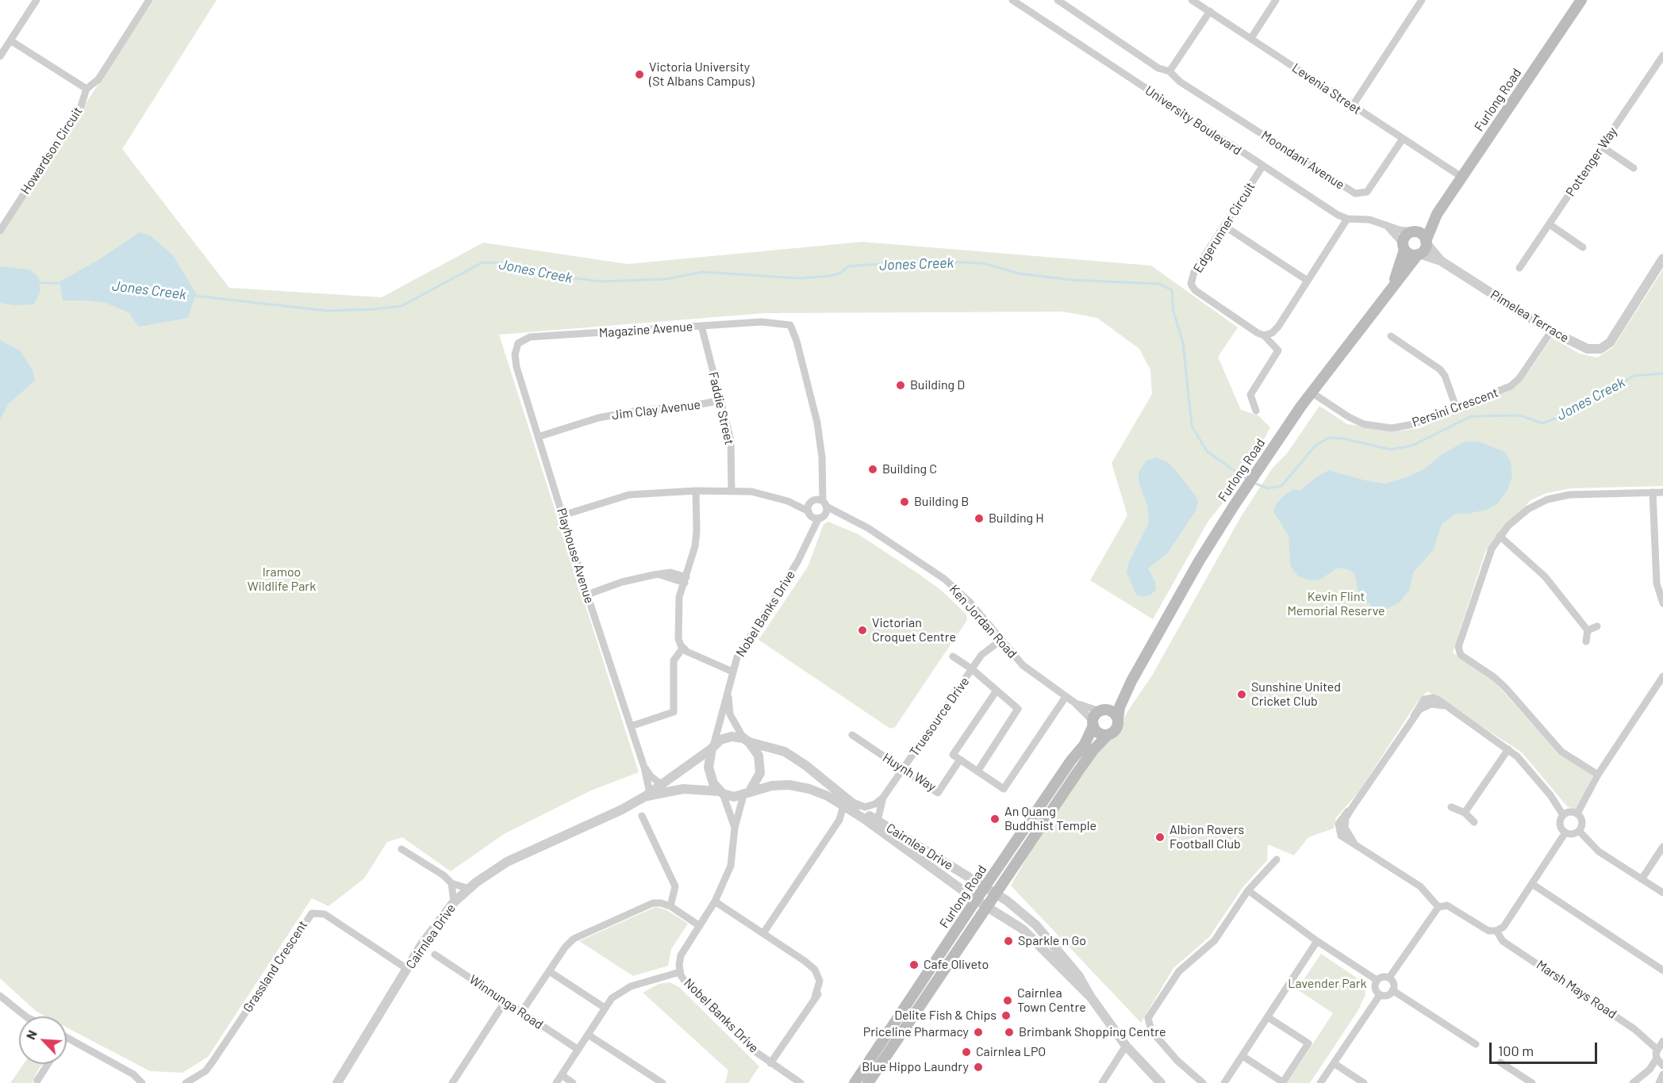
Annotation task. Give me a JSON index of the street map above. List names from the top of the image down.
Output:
{
  "streets": {
    "main road": ["Furlong Road"],
    "street": [
      "Levenia Street",
      "University Boulevard",
      "Howardson Circuit",
      "Moondani Avenue",
      "Pottenger Way",
      "Edgerunner Circuit",
      "Pimelea Terrace",
      "Magazine Avenue",
      "Persini Crescent",
      "Faddie Street",
      "Jim Clay Avenue",
      "Playhouse Avenue",
      "Nobel Banks Drive",
      "Ken Jordan Road",
      "Truesource Drive",
      "Huynh Way",
      "Cairnlea Drive",
      "Grassland Crescent",
      "Marsh Mays Road",
      "Winnunga Road"
    ]
  },
  "crossings": [
    ["Levenia Street", "Furlong Road"],
    ["Levenia Street", "Moondani Avenue"],
    ["Furlong Road", "University Boulevard"],
    ["Furlong Road", "Pimelea Terrace"],
    ["Furlong Road", "Persini Crescent"],
    ["Furlong Road", "Ken Jordan Road"],
    ["Furlong Road", "Cairnlea Drive"],
    ["University Boulevard", "Edgerunner Circuit"],
    ["University Boulevard", "Pimelea Terrace"],
    ["Pimelea Terrace", "Persini Crescent"],
    ["Magazine Avenue", "Faddie Street"],
    ["Magazine Avenue", "Playhouse Avenue"],
    ["Magazine Avenue", "Ken Jordan Road"],
    ["Faddie Street", "Jim Clay Avenue"],
    ["Faddie Street", "Ken Jordan Road"],
    ["Jim Clay Avenue", "Playhouse Avenue"],
    ["Playhouse Avenue", "Ken Jordan Road"],
    ["Playhouse Avenue", "Cairnlea Drive"],
    ["Nobel Banks Drive", "Ken Jordan Road"],
    ["Nobel Banks Drive", "Cairnlea Drive"],
    ["Ken Jordan Road", "Truesource Drive"],
    ["Truesource Drive", "Huynh Way"],
    ["Cairnlea Drive", "Grassland Crescent"]
  ],
  "water": ["Jones Creek"],
  "parks": ["Iramoo Wildlife Park", "Kevin Flint Memorial Reserve", "Lavender Park"],
  "places": [
    "Victoria University (St Albans Campus)",
    "Building D",
    "Building C",
    "Building B",
    "Building H",
    "Victorian Croquet Centre",
    "Sunshine United Cricket Club",
    "An Quang Buddhist Temple",
    "Albion Rovers Football Club",
    "Sparkle n Go",
    "Cafe Oliveto",
    "Cairnlea Town Centre",
    "Delite Fish & Chips",
    "Priceline Pharmacy",
    "Brimbank Shopping Centre",
    "Cairnlea LPO",
    "Blue Hippo Laundry"
  ],
  "scale_bar": "100 m",
  "north": "top left"
}
